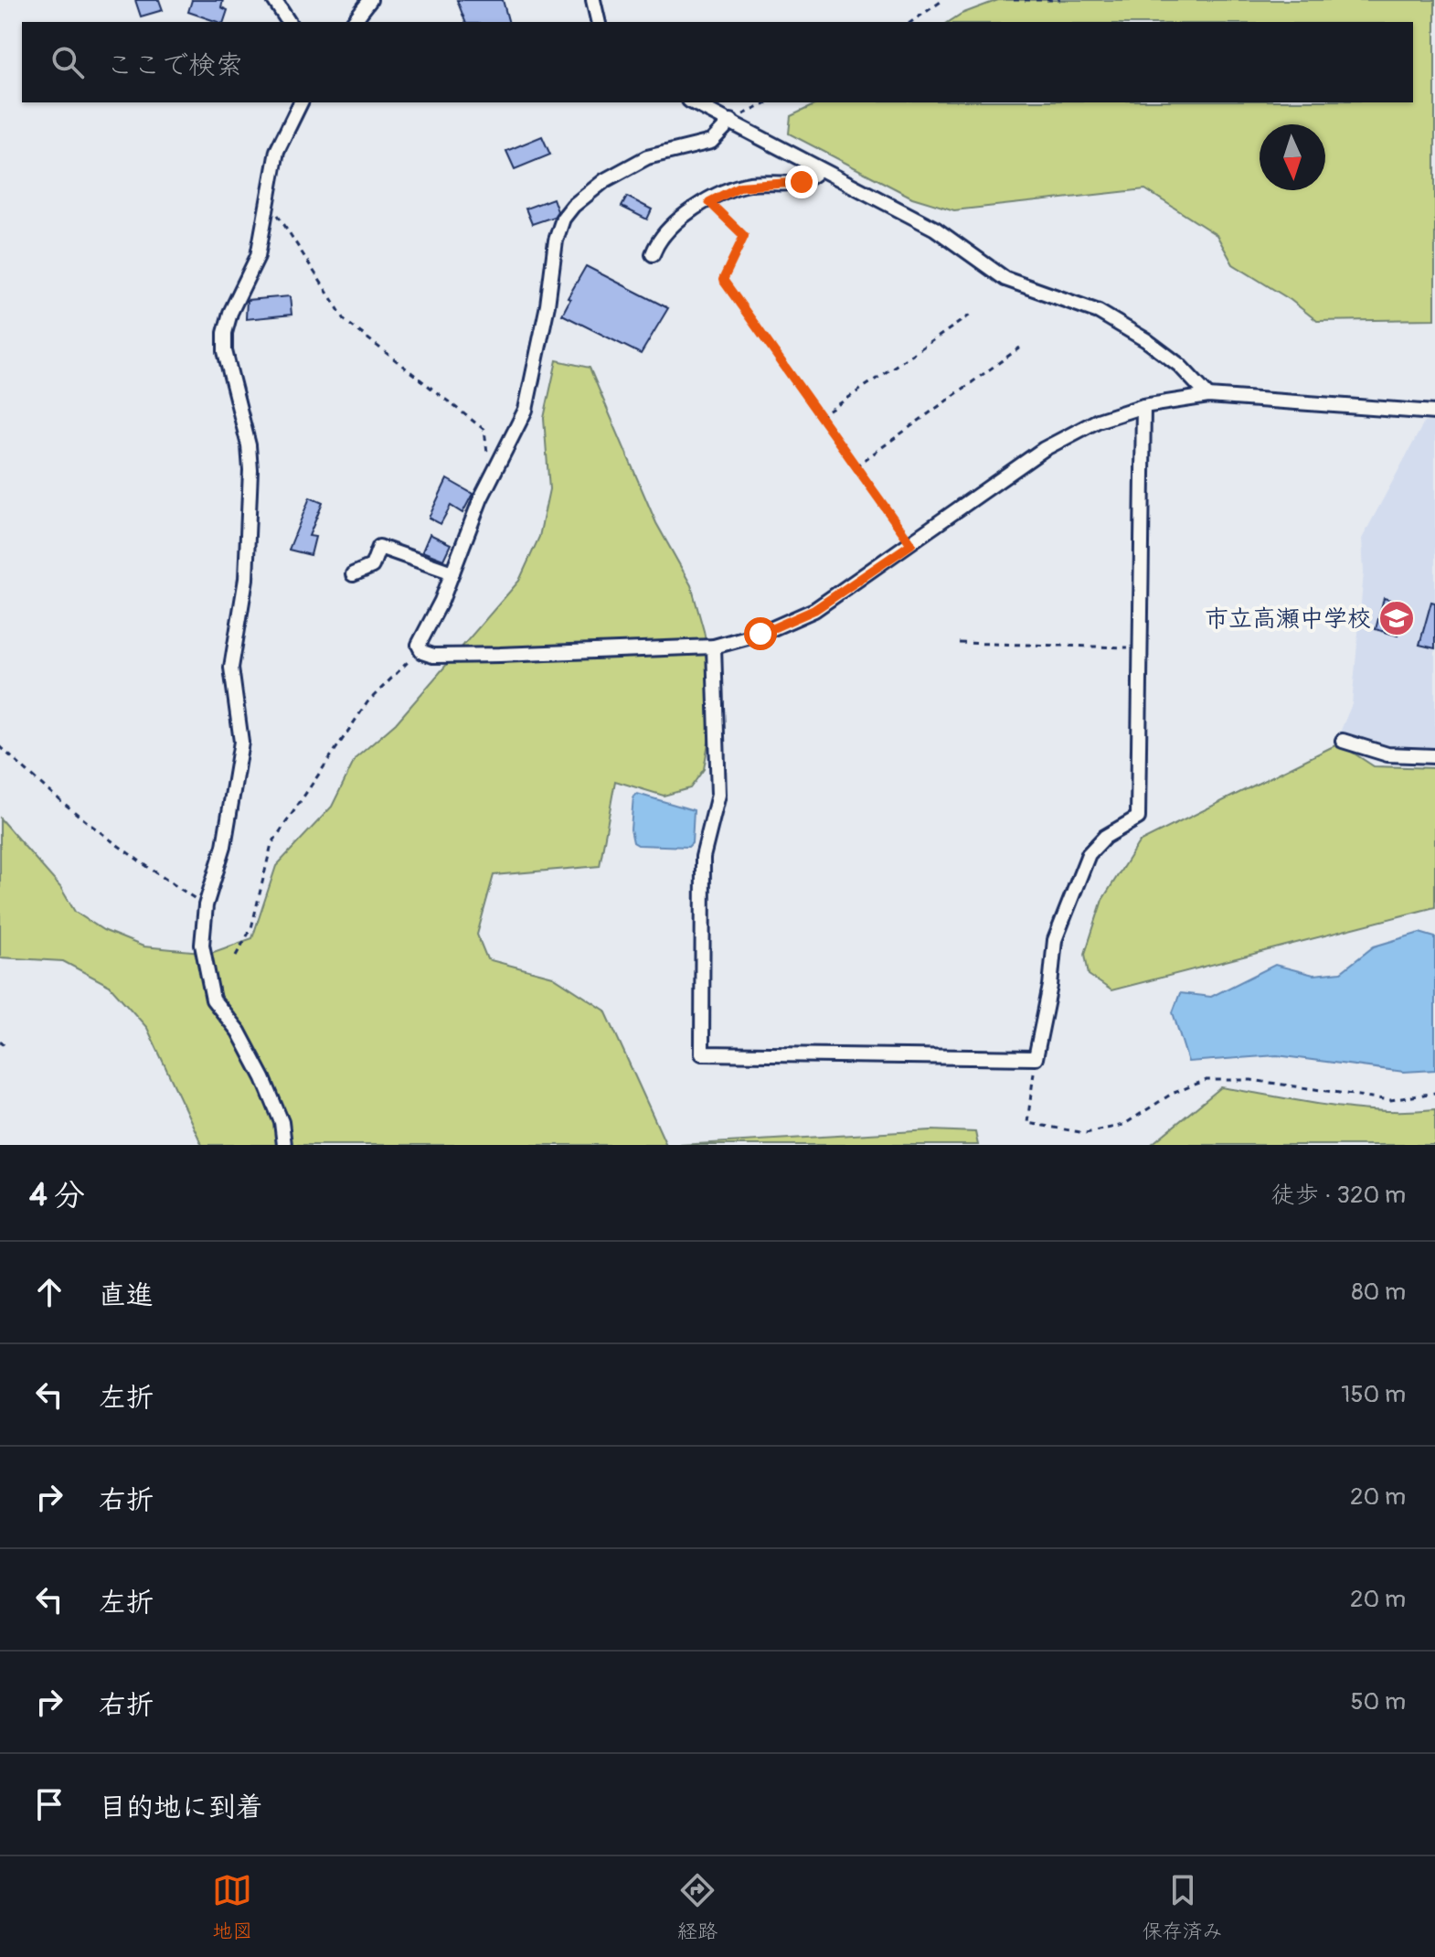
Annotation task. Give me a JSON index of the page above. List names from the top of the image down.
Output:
{
  "places": {
    "school or university": ["市立高瀬中学校"]
  },
  "north": "bottom",
  "page": {
    "search": "ここで検索",
    "heading": ["4 分", "徒歩 · 320 m"],
    "list": [
      ["直進", "80 m"],
      ["左折", "150 m"],
      ["右折", "20 m"],
      ["左折", "20 m"],
      ["右折", "50 m"],
      "目的地に到着"
    ],
    "nav": ["地図", "経路", "保存済み"]
  }
}
